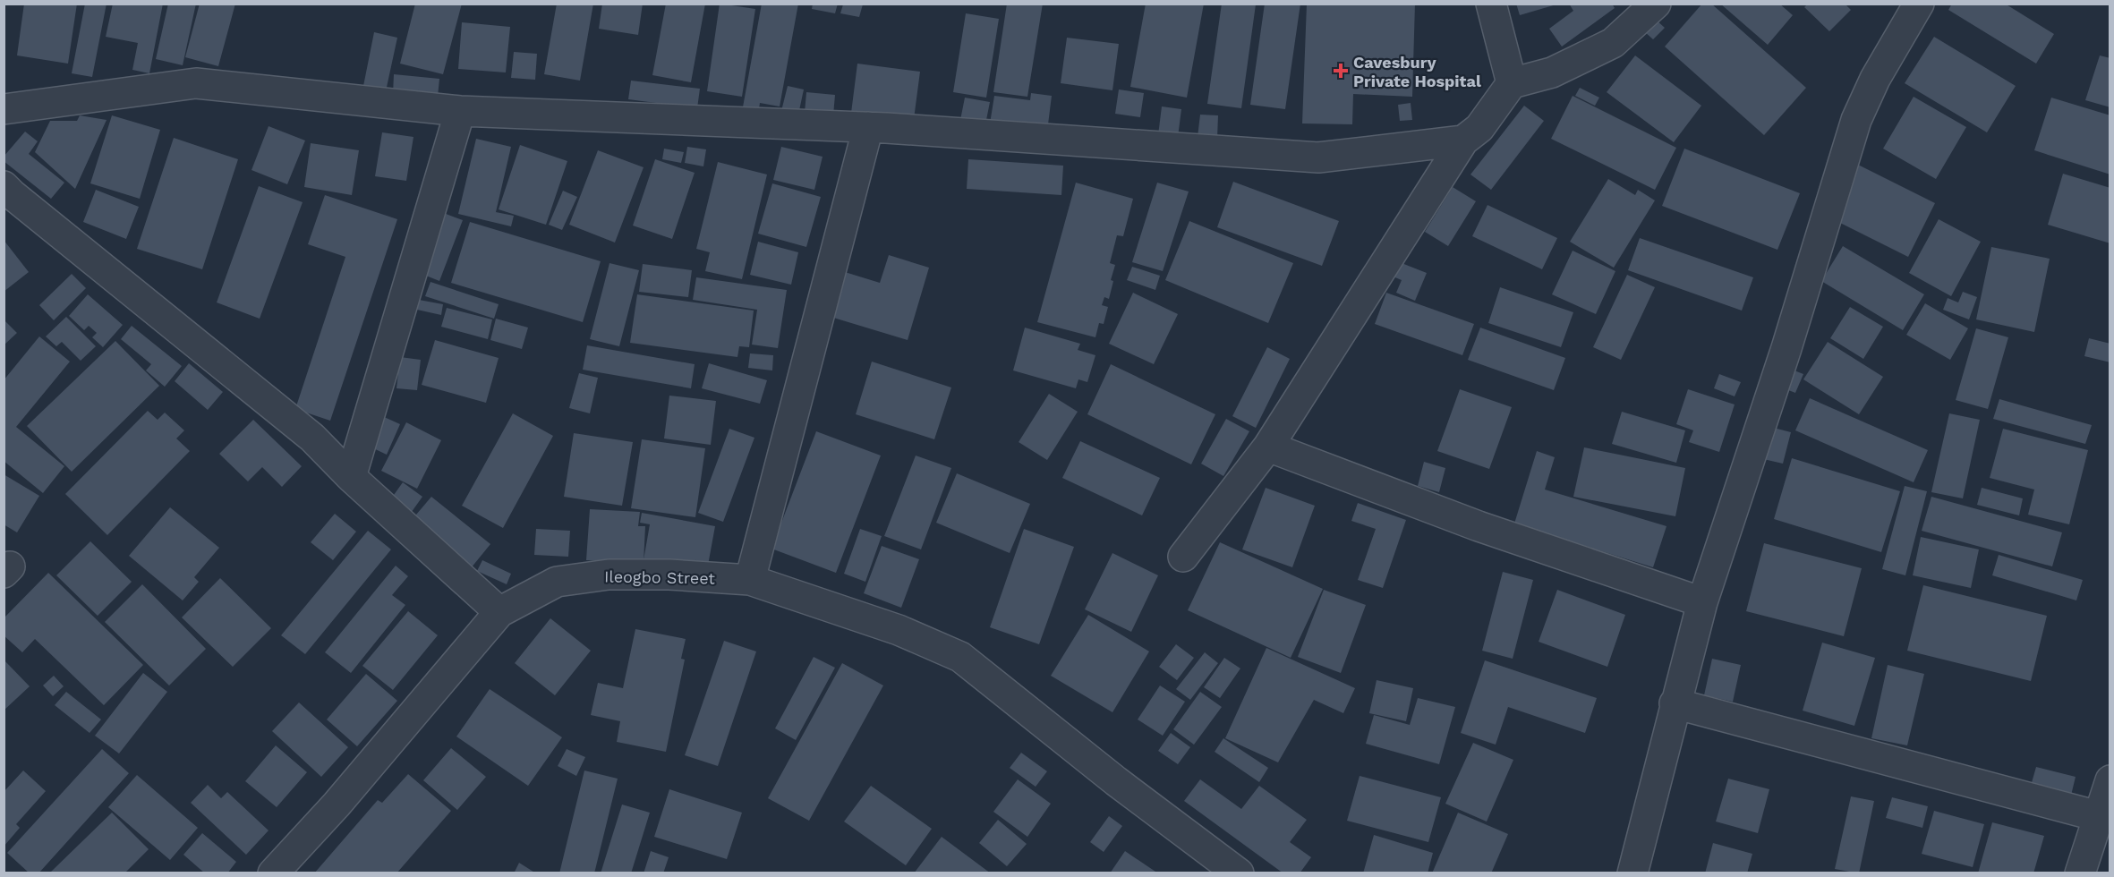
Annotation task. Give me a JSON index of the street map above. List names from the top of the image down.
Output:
{
  "streets": {
    "street": ["Ileogbo Street"]
  },
  "places": {
    "health": ["Cavesbury Private Hospital"]
  }
}
